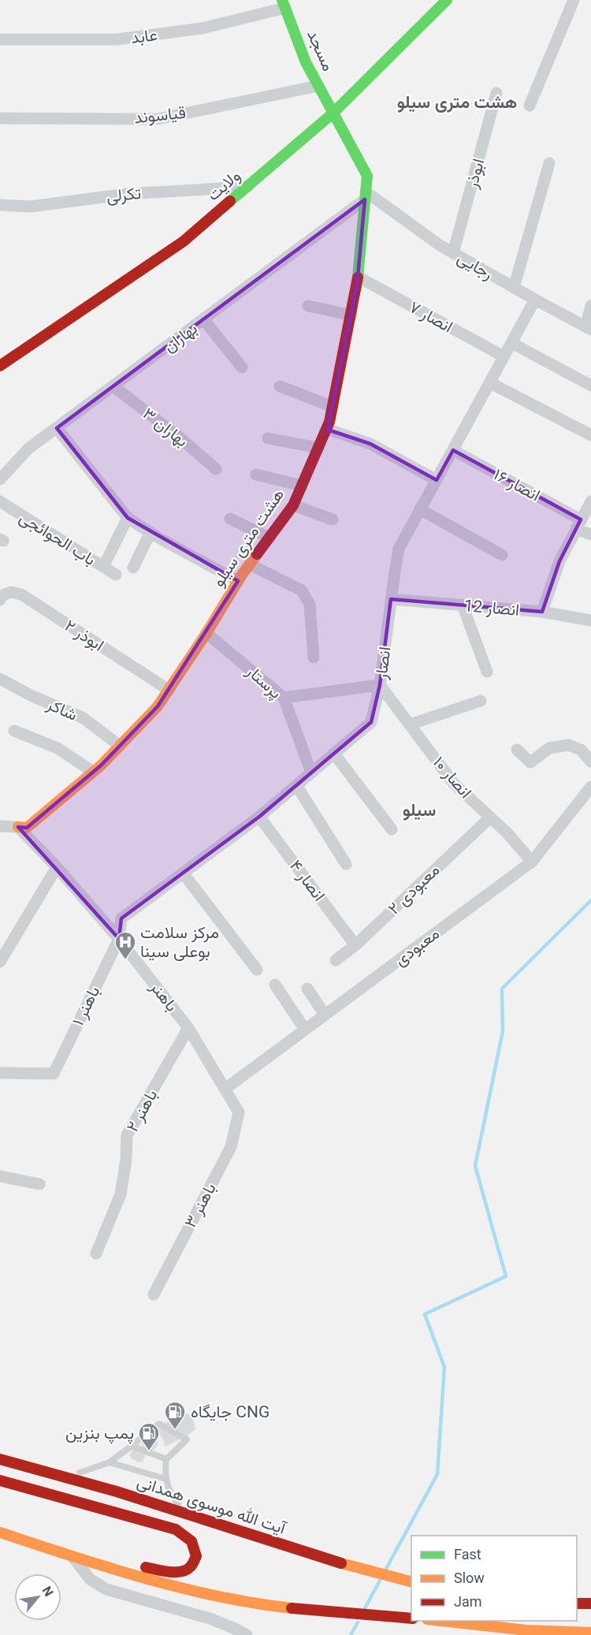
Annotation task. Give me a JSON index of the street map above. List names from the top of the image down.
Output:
{
  "streets": {
    "main road": [
      "مسجد",
      "ولایت",
      "هشت متری سیلو",
      "آیت الله موسوی همدانی"
    ],
    "street": [
      "عابد",
      "قیاسوند",
      "ابوذر",
      "تکرلی",
      "رجایی",
      "انصار ۷",
      "بهاران",
      "بهاران ۳",
      "انصار ۱۶",
      "باب الحوائجی",
      "انصار 12",
      "ابوذر ۲",
      "انصار",
      "پرستار",
      "شاکر",
      "انصار ۱۰",
      "انصار ۴",
      "معبودی ۲",
      "معبودی",
      "باهنر",
      "باهنر ۱",
      "باهنر ۲",
      "باهنر ۳"
    ]
  },
  "crossings": [
    ["عابد", "مسجد"],
    ["مسجد", "قیاسوند"],
    ["مسجد", "ولایت"],
    ["مسجد", "هشت متری سیلو"],
    ["ابوذر", "رجایی"],
    ["ولایت", "تکرلی"],
    ["ولایت", "هشت متری سیلو"],
    ["رجایی", "بهاران"],
    ["رجایی", "هشت متری سیلو"],
    ["رجایی", "انصار"],
    ["انصار ۷", "هشت متری سیلو"],
    ["انصار ۷", "انصار"],
    ["بهاران", "بهاران ۳"],
    ["بهاران", "هشت متری سیلو"],
    ["انصار ۱۶", "انصار"],
    ["هشت متری سیلو", "ابوذر ۲"],
    ["هشت متری سیلو", "پرستار"],
    ["هشت متری سیلو", "شاکر"],
    ["هشت متری سیلو", "باهنر"],
    ["انصار 12", "انصار"],
    ["انصار", "پرستار"],
    ["انصار", "انصار ۱۰"],
    ["انصار", "انصار ۴"],
    ["انصار", "باهنر"],
    ["انصار", "باهنر ۱"],
    ["انصار ۱۰", "معبودی ۲"],
    ["انصار ۱۰", "معبودی"],
    ["انصار ۴", "معبودی ۲"],
    ["معبودی", "باهنر"],
    ["باهنر", "باهنر ۱"],
    ["باهنر", "باهنر ۲"],
    ["باهنر", "باهنر ۳"]
  ],
  "districts": ["هشت متری سیلو", "سیلو"],
  "places": {
    "hospital": ["مرکز سلامت بوعلی سینا"],
    "fuel station": ["جایگاه CNG", "پمپ بنزین"]
  },
  "legend": ["Fast", "Slow", "Jam"],
  "north": "top right"
}
